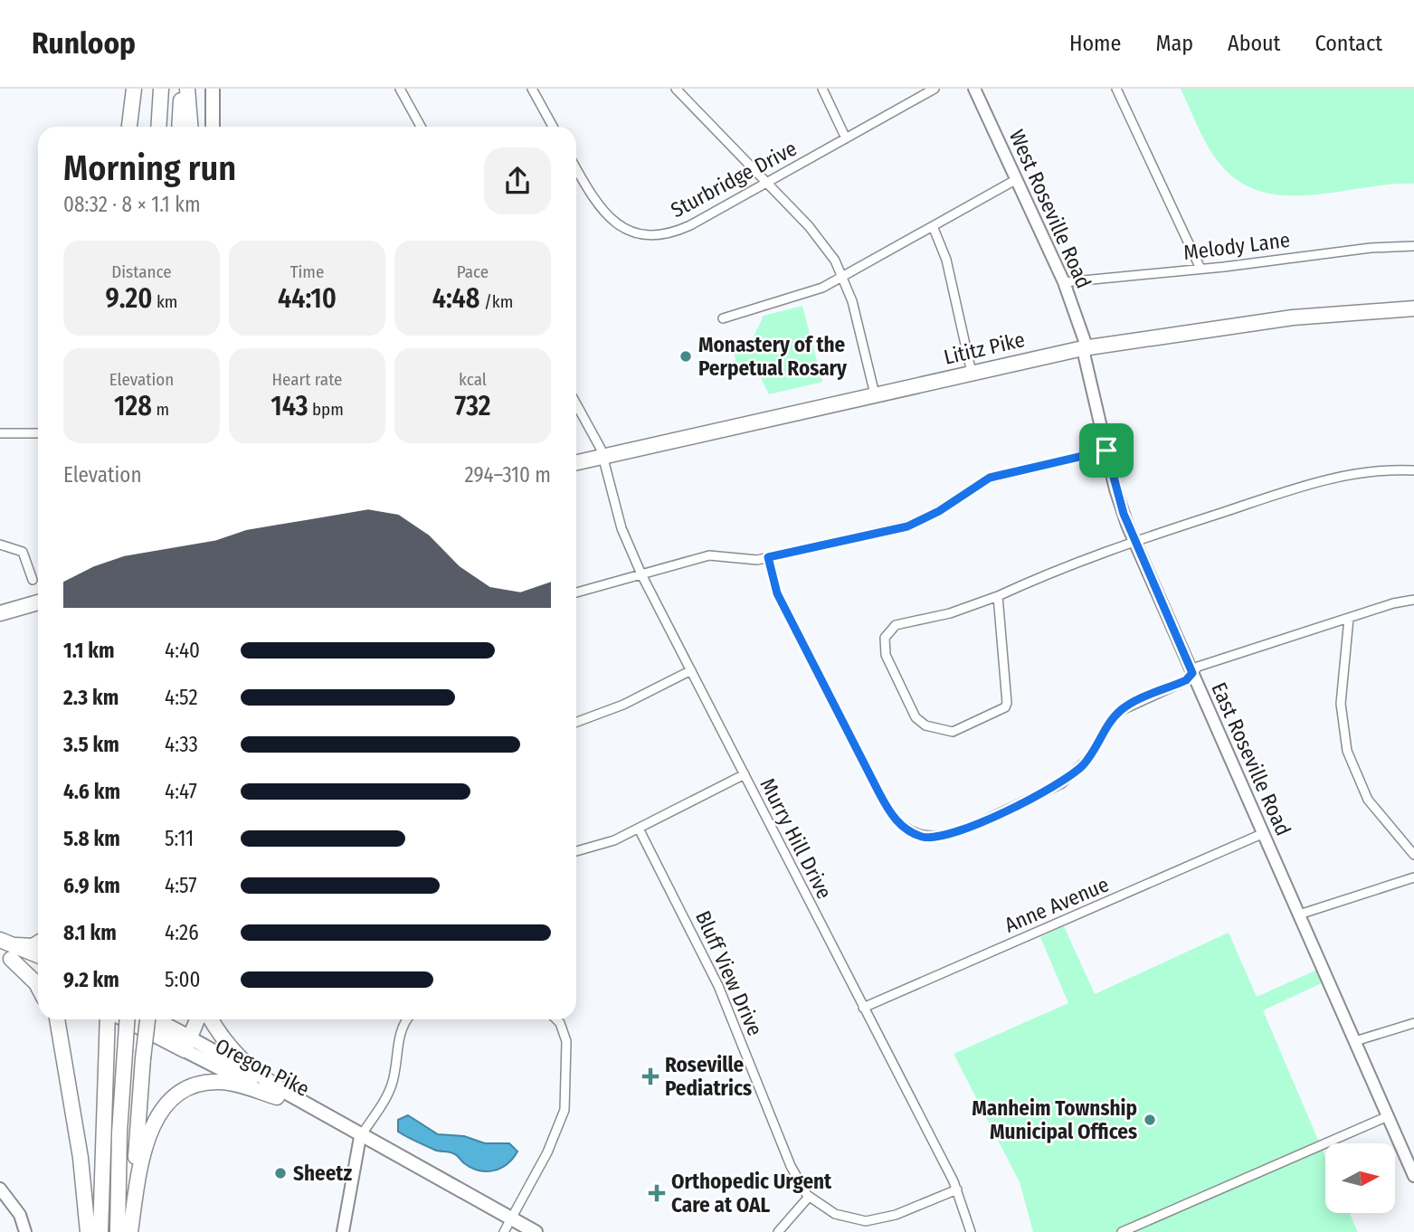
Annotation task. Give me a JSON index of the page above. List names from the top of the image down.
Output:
{
  "streets": {
    "highway": ["Lititz Pike", "Oregon Pike"],
    "street": [
      "Sturbridge Drive",
      "West Roseville Road",
      "Melody Lane",
      "East Roseville Road",
      "Murry Hill Drive",
      "Anne Avenue",
      "Bluff View Drive"
    ]
  },
  "crossings": [
    ["West Roseville Road", "Melody Lane"],
    ["West Roseville Road", "Lititz Pike"],
    ["West Roseville Road", "East Roseville Road"],
    ["Lititz Pike", "East Roseville Road"],
    ["Lititz Pike", "Murry Hill Drive"],
    ["East Roseville Road", "Anne Avenue"],
    ["Murry Hill Drive", "Anne Avenue"],
    ["Murry Hill Drive", "Bluff View Drive"]
  ],
  "places": {
    "other": ["Monastery of the Perpetual Rosary", "Manheim Township Municipal Offices", "Sheetz"],
    "health": ["Roseville Pediatrics", "Orthopedic Urgent Care at OAL"]
  },
  "north": "right",
  "page": {
    "header": "Runloop",
    "nav": [
      "Home",
      "Map",
      "About",
      "Contact"
    ],
    "heading": ["Morning run", "08:32 · 8 × 1.1 km"],
    "stats": [
      ["Distance", "9.20 km"],
      ["Time", "44:10"],
      ["Pace", "4:48 /km"],
      ["Elevation", "128 m"],
      ["Heart rate", "143 bpm"],
      ["kcal", "732"]
    ],
    "chart": ["Elevation", "294–310 m"],
    "list": [
      {
        "name": "1.1 km",
        "note": "4:40"
      },
      {
        "name": "2.3 km",
        "note": "4:52"
      },
      {
        "name": "3.5 km",
        "note": "4:33"
      },
      {
        "name": "4.6 km",
        "note": "4:47"
      },
      {
        "name": "5.8 km",
        "note": "5:11"
      },
      {
        "name": "6.9 km",
        "note": "4:57"
      },
      {
        "name": "8.1 km",
        "note": "4:26"
      },
      {
        "name": "9.2 km",
        "note": "5:00"
      }
    ]
  }
}
